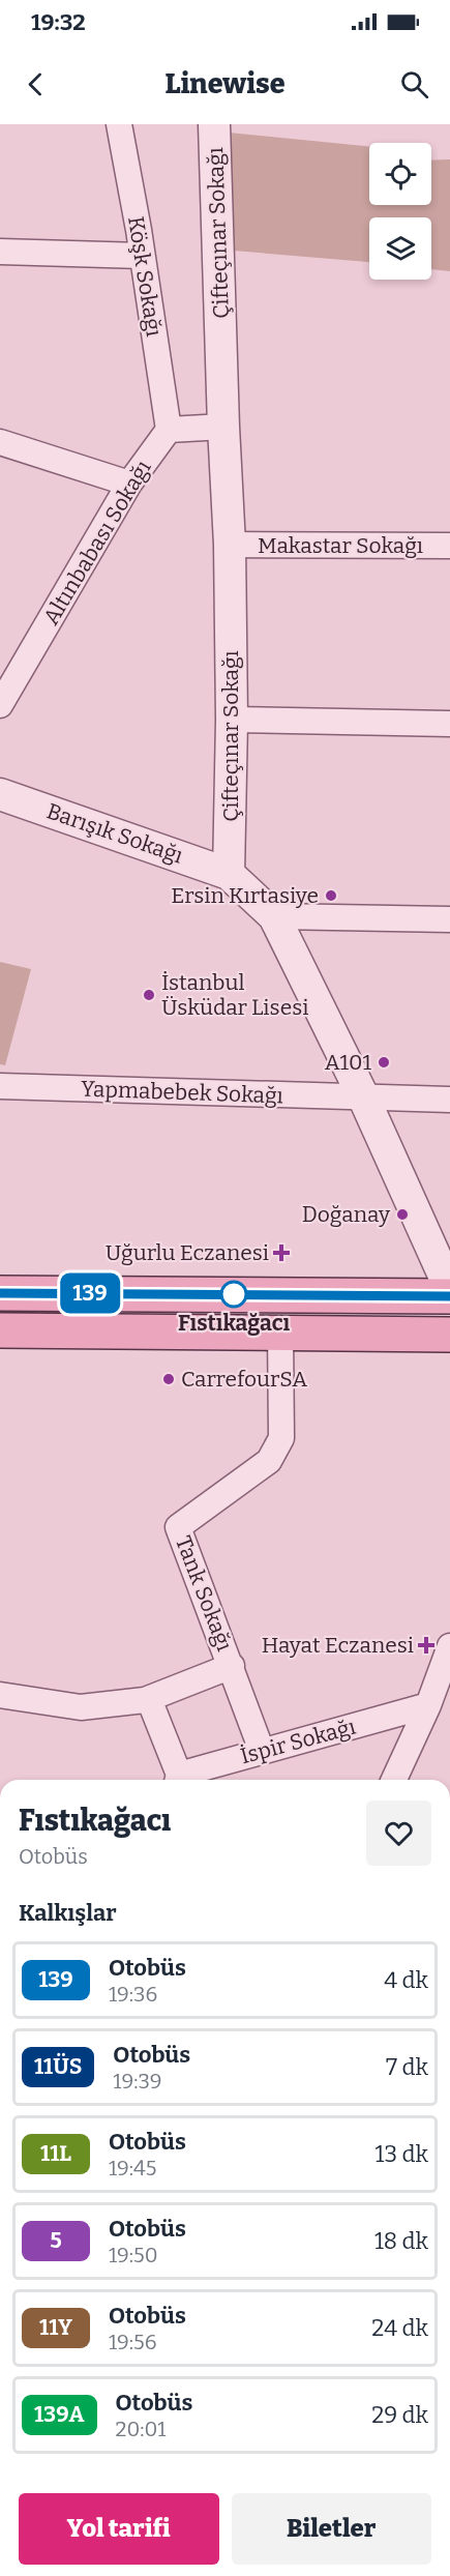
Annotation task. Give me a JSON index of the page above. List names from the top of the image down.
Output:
{
  "streets": {
    "street": [
      "Çifteçınar Sokağı",
      "Köşk Sokağı",
      "Altınbabası Sokağı",
      "Makastar Sokağı",
      "Barışık Sokağı",
      "Yapmabebek Sokağı",
      "Tank Sokağı",
      "İspir Sokağı"
    ]
  },
  "crossings": [
    ["Çifteçınar Sokağı", "Makastar Sokağı"],
    ["Çifteçınar Sokağı", "Barışık Sokağı"],
    ["Köşk Sokağı", "Altınbabası Sokağı"],
    ["Tank Sokağı", "İspir Sokağı"]
  ],
  "places": {
    "other": [
      "Ersin Kırtasiye",
      "İstanbul Üsküdar Lisesi",
      "A101",
      "Doğanay",
      "Fıstıkağacı",
      "CarrefourSA"
    ],
    "health": ["Uğurlu Eczanesi", "Hayat Eczanesi"]
  },
  "lines": ["bus line 139"],
  "page": {
    "status": "19:32",
    "header": "Linewise",
    "on_map": "139",
    "heading": [
      ["Fıstıkağacı", "Otobüs"],
      "Kalkışlar"
    ],
    "list": [
      {
        "mark": "139",
        "name": "Otobüs",
        "note": "19:36",
        "value": "4 dk"
      },
      {
        "mark": "11ÜS",
        "name": "Otobüs",
        "note": "19:39",
        "value": "7 dk"
      },
      {
        "mark": "11L",
        "name": "Otobüs",
        "note": "19:45",
        "value": "13 dk"
      },
      {
        "mark": "5",
        "name": "Otobüs",
        "note": "19:50",
        "value": "18 dk"
      },
      {
        "mark": "11Y",
        "name": "Otobüs",
        "note": "19:56",
        "value": "24 dk"
      },
      {
        "mark": "139A",
        "name": "Otobüs",
        "note": "20:01",
        "value": "29 dk"
      }
    ],
    "buttons": ["Yol tarifi", "Biletler"]
  }
}
